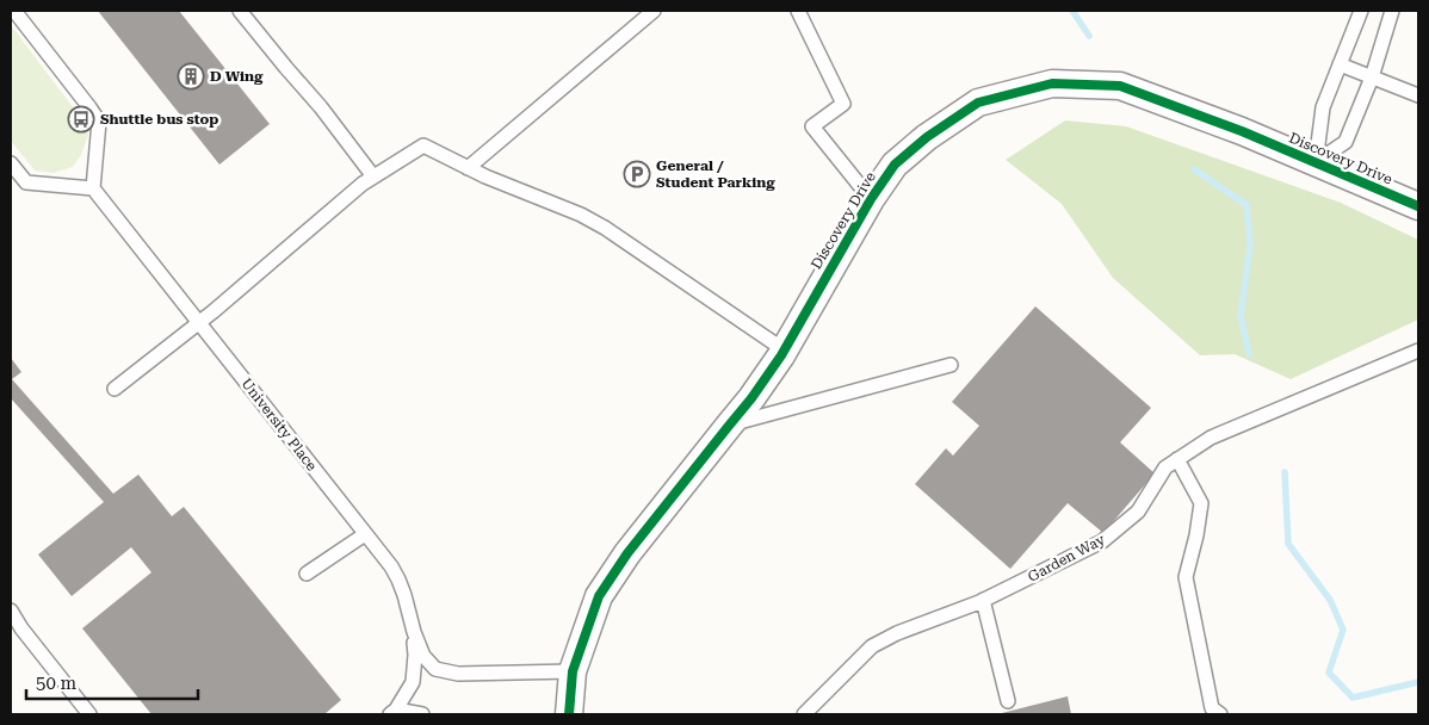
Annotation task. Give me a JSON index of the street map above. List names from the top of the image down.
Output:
{
  "streets": {
    "street": ["Discovery Drive"],
    "lane": ["University Place", "Garden Way"]
  },
  "places": {
    "building": ["D Wing"],
    "bus stop": ["Shuttle bus stop"],
    "parking": ["General / Student Parking"]
  },
  "scale_bar": "50 m"
}
